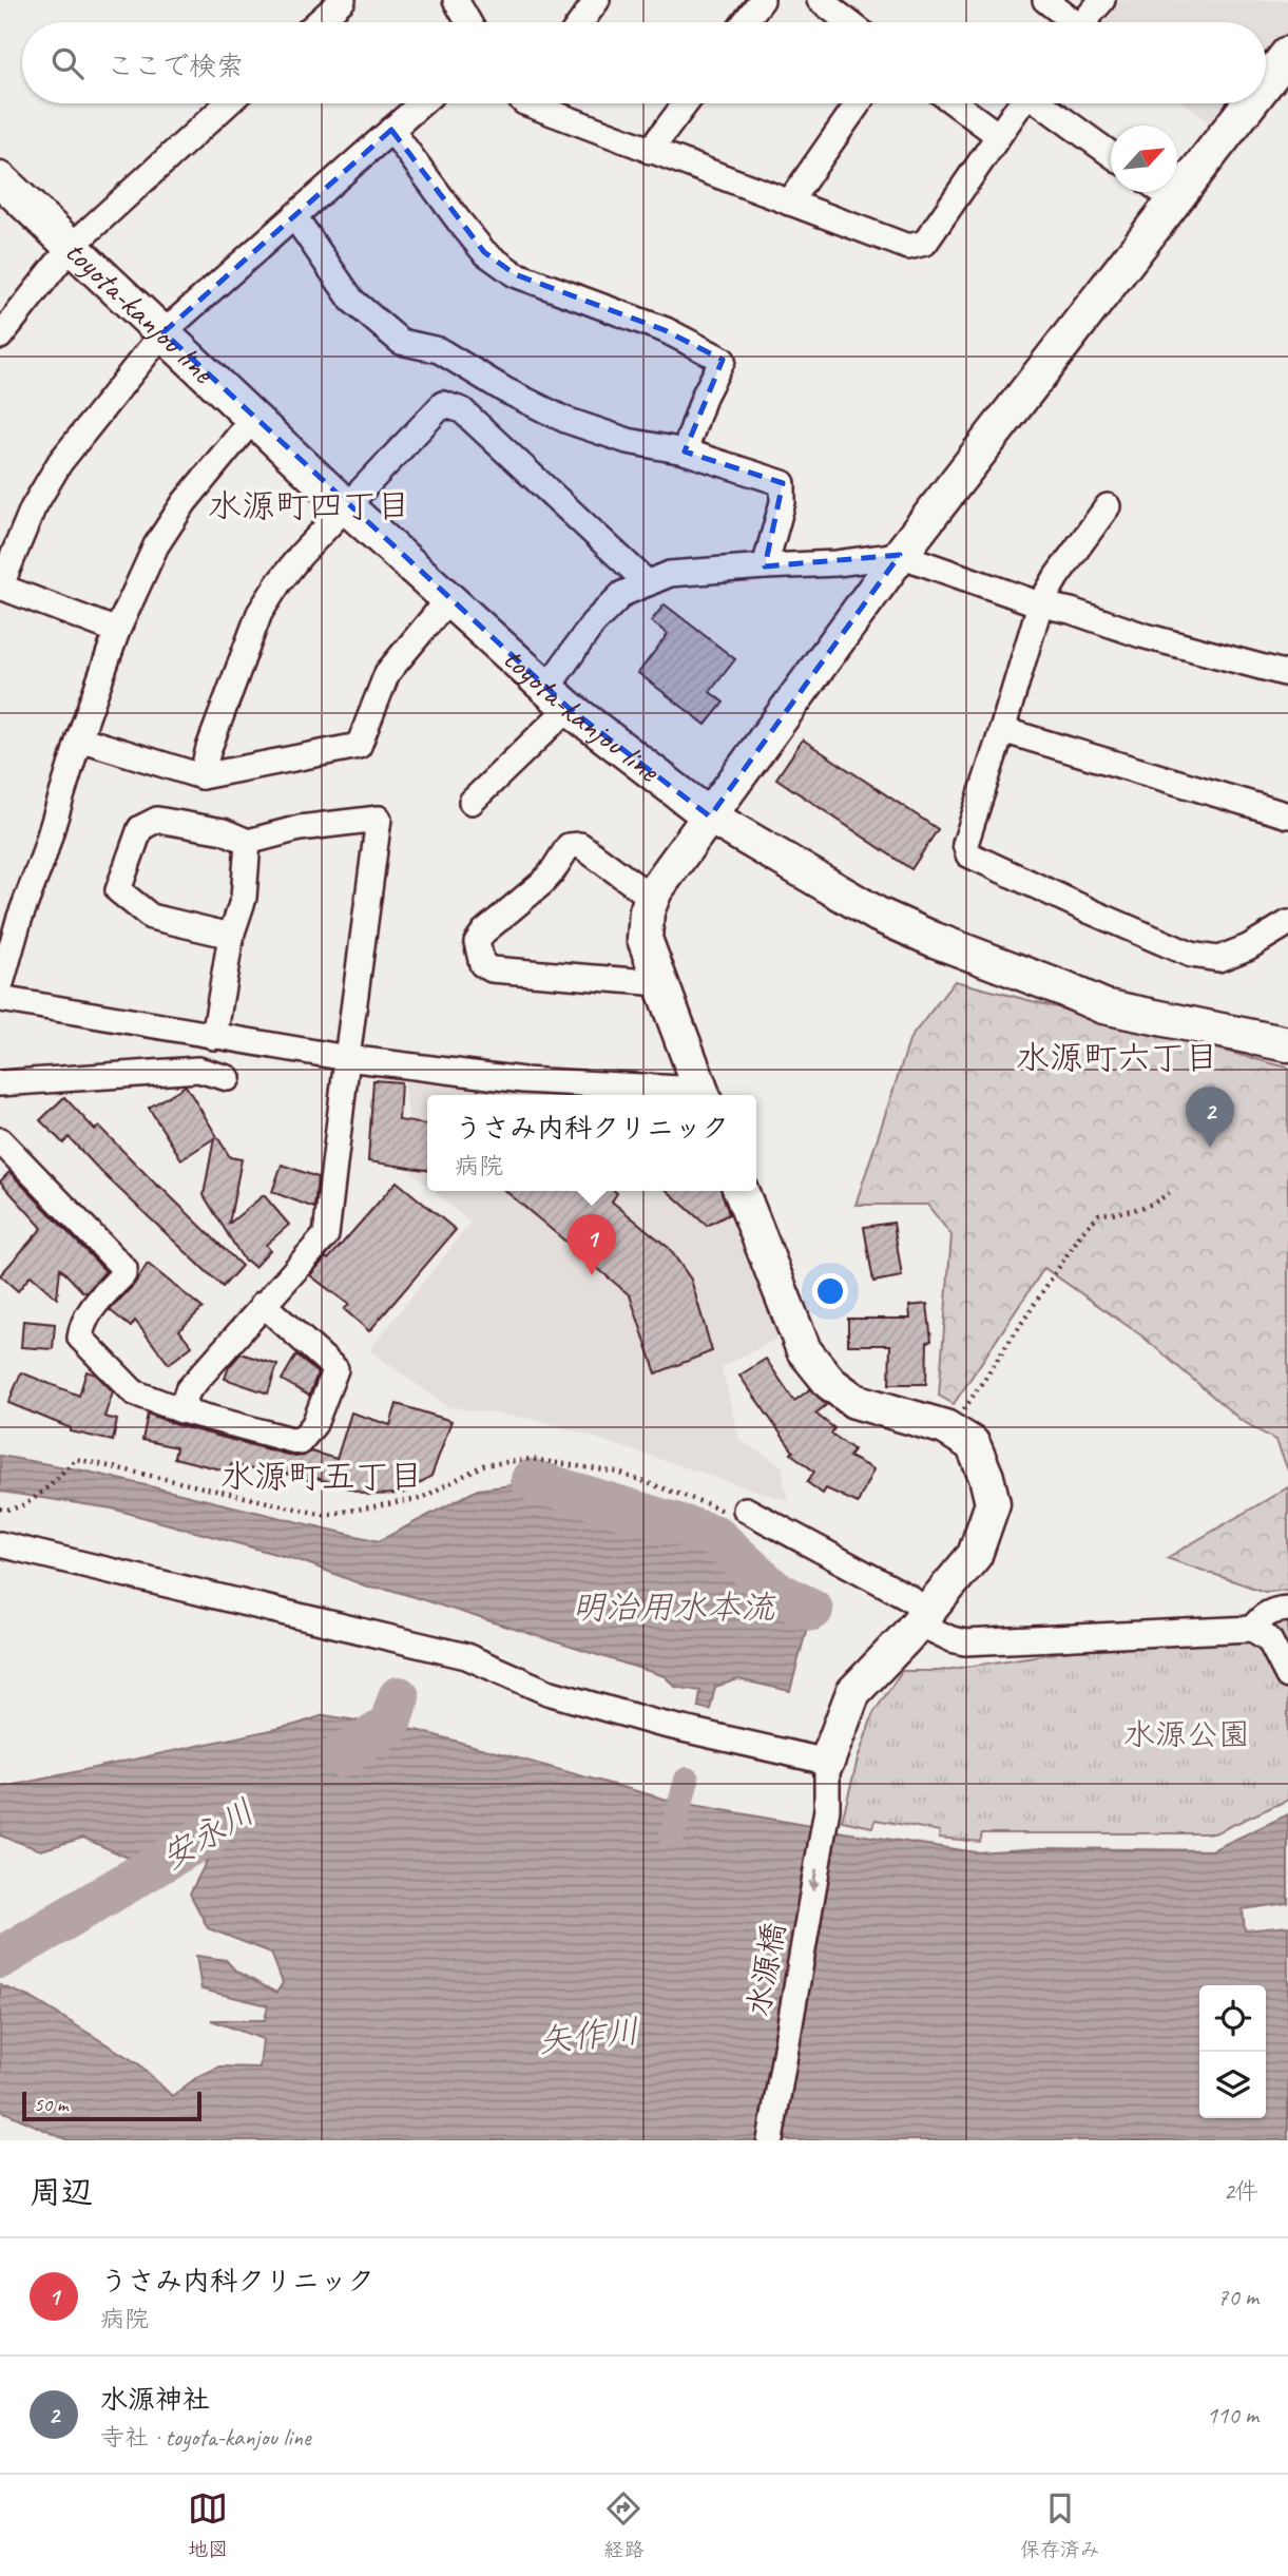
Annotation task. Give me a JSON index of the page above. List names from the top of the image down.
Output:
{
  "streets": {
    "street": ["toyota-kanjou line", "水源橋"]
  },
  "one_way": ["水源橋"],
  "districts": ["水源町四丁目", "水源町六丁目", "水源町五丁目"],
  "water": ["明治用水本流", "安永川", "矢作川"],
  "parks": ["水源公園"],
  "scale_bar": "50 m",
  "north": "top right",
  "page": {
    "search": "ここで検索",
    "pins": ["2", "1"],
    "popup": ["うさみ内科クリニック", "病院"],
    "scale": "50 m",
    "heading": ["周辺", "2件"],
    "list": [
      {
        "mark": "1",
        "name": "うさみ内科クリニック",
        "note": "病院",
        "value": "70 m"
      },
      {
        "mark": "2",
        "name": "水源神社",
        "note": "寺社 · toyota-kanjou line",
        "value": "110 m"
      }
    ],
    "nav": ["地図", "経路", "保存済み"]
  }
}
